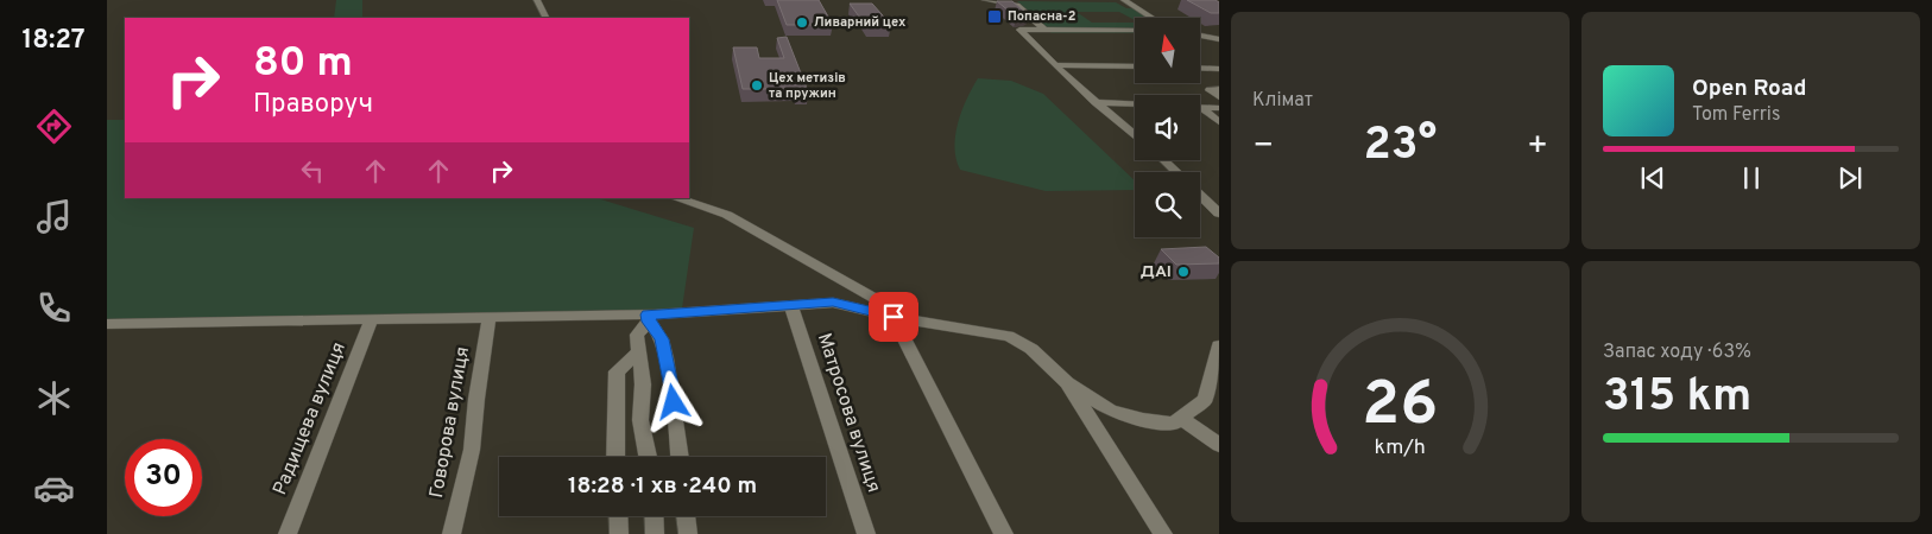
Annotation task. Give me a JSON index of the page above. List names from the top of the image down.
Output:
{
  "streets": {
    "street": ["Матросова вулиця", "Радищева вулиця", "Говорова вулиця"]
  },
  "places": {
    "transit": ["Попасна-2"],
    "other": ["Ливарний цех", "Цех метизів та пружин", "ДАІ"]
  },
  "north": "top",
  "page": {
    "tabs": "18:27",
    "tile": [
      "Клімат",
      ["Запас ходу · 63%", "315 km"]
    ],
    "turn": ["80 m", "Праворуч"],
    "song": ["Open Road", "Tom Ferris"],
    "heat": ["−", "23°", "+"],
    "limit": "30",
    "trip": "18:28 · 1 хв · 240 m",
    "gauge": ["26", "km/h"]
  }
}
